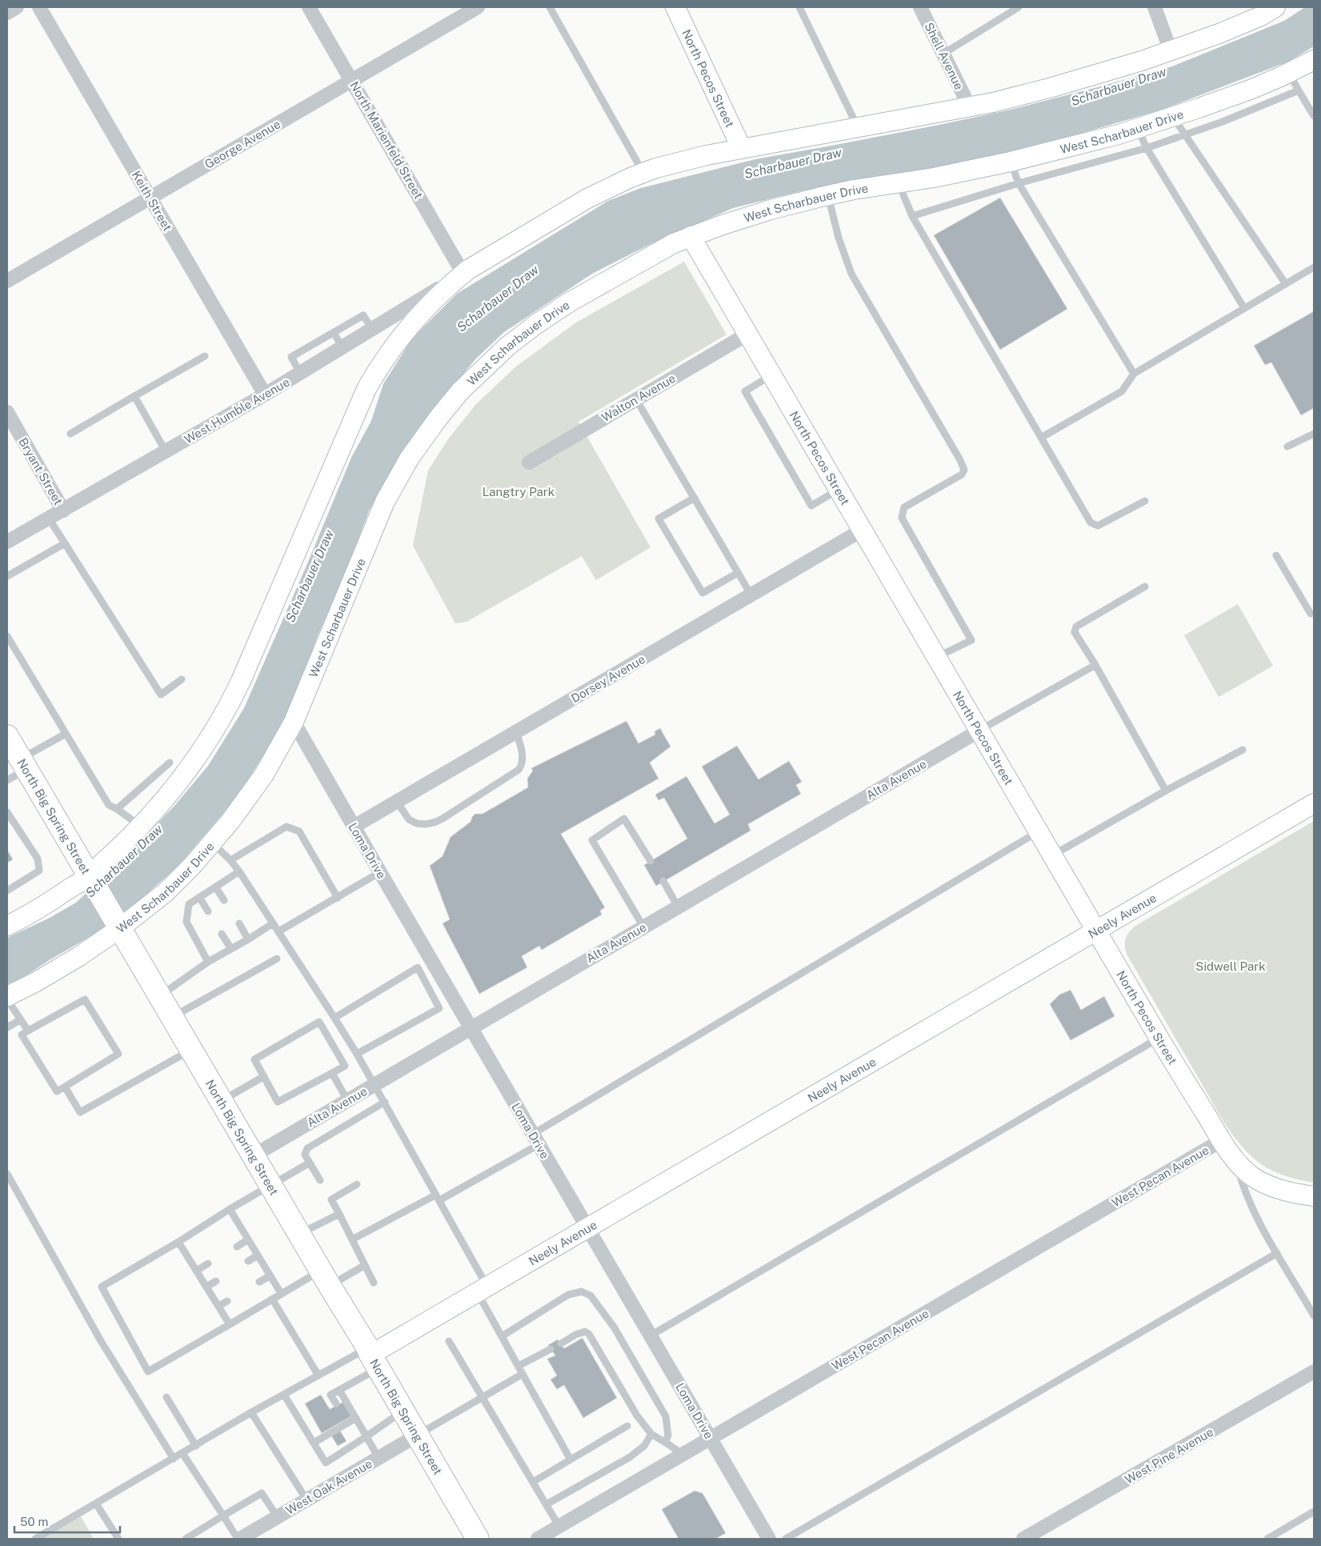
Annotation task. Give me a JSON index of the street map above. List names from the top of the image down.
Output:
{
  "streets": {
    "highway": ["North Big Spring Street"],
    "main road": ["North Pecos Street", "West Scharbauer Drive", "Neely Avenue"],
    "street": [
      "Shell Avenue",
      "North Marienfeld Street",
      "George Avenue",
      "Keith Street",
      "Walton Avenue",
      "West Humble Avenue",
      "Bryant Street",
      "Dorsey Avenue",
      "Alta Avenue",
      "Loma Drive",
      "West Pecan Avenue",
      "West Pine Avenue",
      "West Oak Avenue"
    ]
  },
  "crossings": [
    ["North Pecos Street", "West Scharbauer Drive"],
    ["North Pecos Street", "Walton Avenue"],
    ["North Pecos Street", "Dorsey Avenue"],
    ["North Pecos Street", "Alta Avenue"],
    ["North Pecos Street", "Neely Avenue"],
    ["North Pecos Street", "West Pecan Avenue"],
    ["West Scharbauer Drive", "North Big Spring Street"],
    ["West Scharbauer Drive", "Loma Drive"],
    ["North Marienfeld Street", "George Avenue"],
    ["North Marienfeld Street", "West Humble Avenue"],
    ["George Avenue", "Keith Street"],
    ["Keith Street", "West Humble Avenue"],
    ["West Humble Avenue", "Bryant Street"],
    ["Dorsey Avenue", "Loma Drive"],
    ["Alta Avenue", "North Big Spring Street"],
    ["Alta Avenue", "Loma Drive"],
    ["North Big Spring Street", "Neely Avenue"],
    ["North Big Spring Street", "West Oak Avenue"],
    ["Loma Drive", "Neely Avenue"],
    ["Loma Drive", "West Pecan Avenue"]
  ],
  "water": ["Scharbauer Draw"],
  "parks": ["Langtry Park", "Sidwell Park"],
  "scale_bar": "50 m"
}
